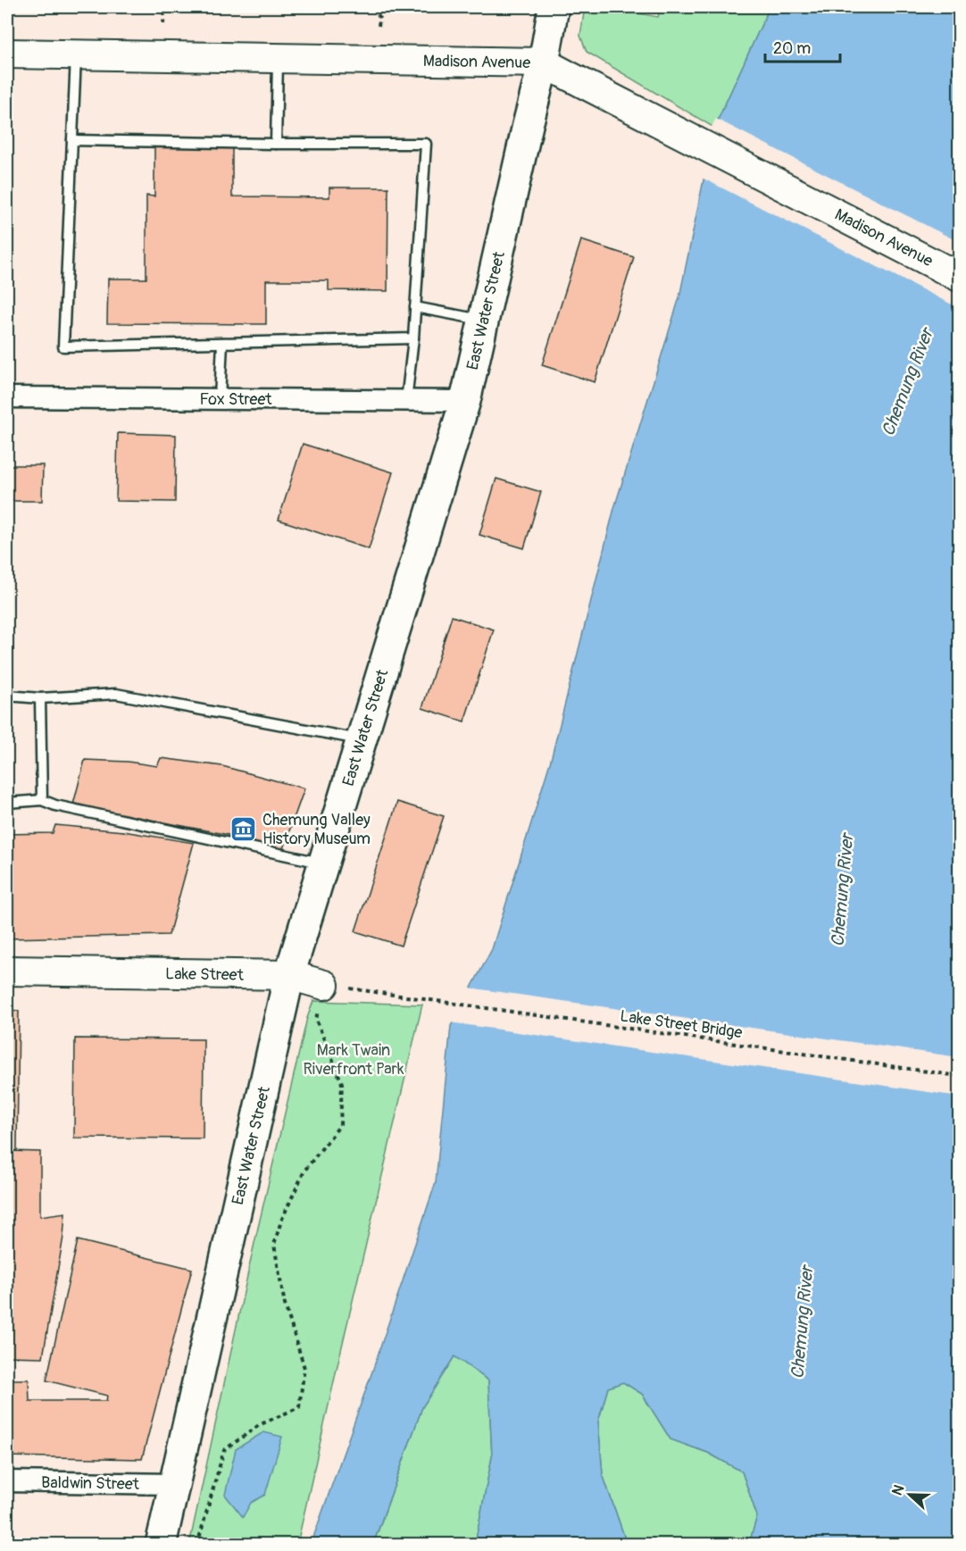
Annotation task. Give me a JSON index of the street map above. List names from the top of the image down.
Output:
{
  "streets": {
    "main road": ["Madison Avenue", "East Water Street", "Lake Street"],
    "street": ["Fox Street", "Baldwin Street"],
    "path": ["Lake Street Bridge"]
  },
  "crossings": [
    ["Madison Avenue", "East Water Street"],
    ["East Water Street", "Fox Street"],
    ["East Water Street", "Lake Street"],
    ["East Water Street", "Baldwin Street"],
    ["Lake Street", "Lake Street Bridge"]
  ],
  "water": ["Chemung River"],
  "parks": ["Mark Twain Riverfront Park"],
  "places": {
    "museum": ["Chemung Valley History Museum"]
  },
  "scale_bar": "20 m",
  "north": "left"
}
